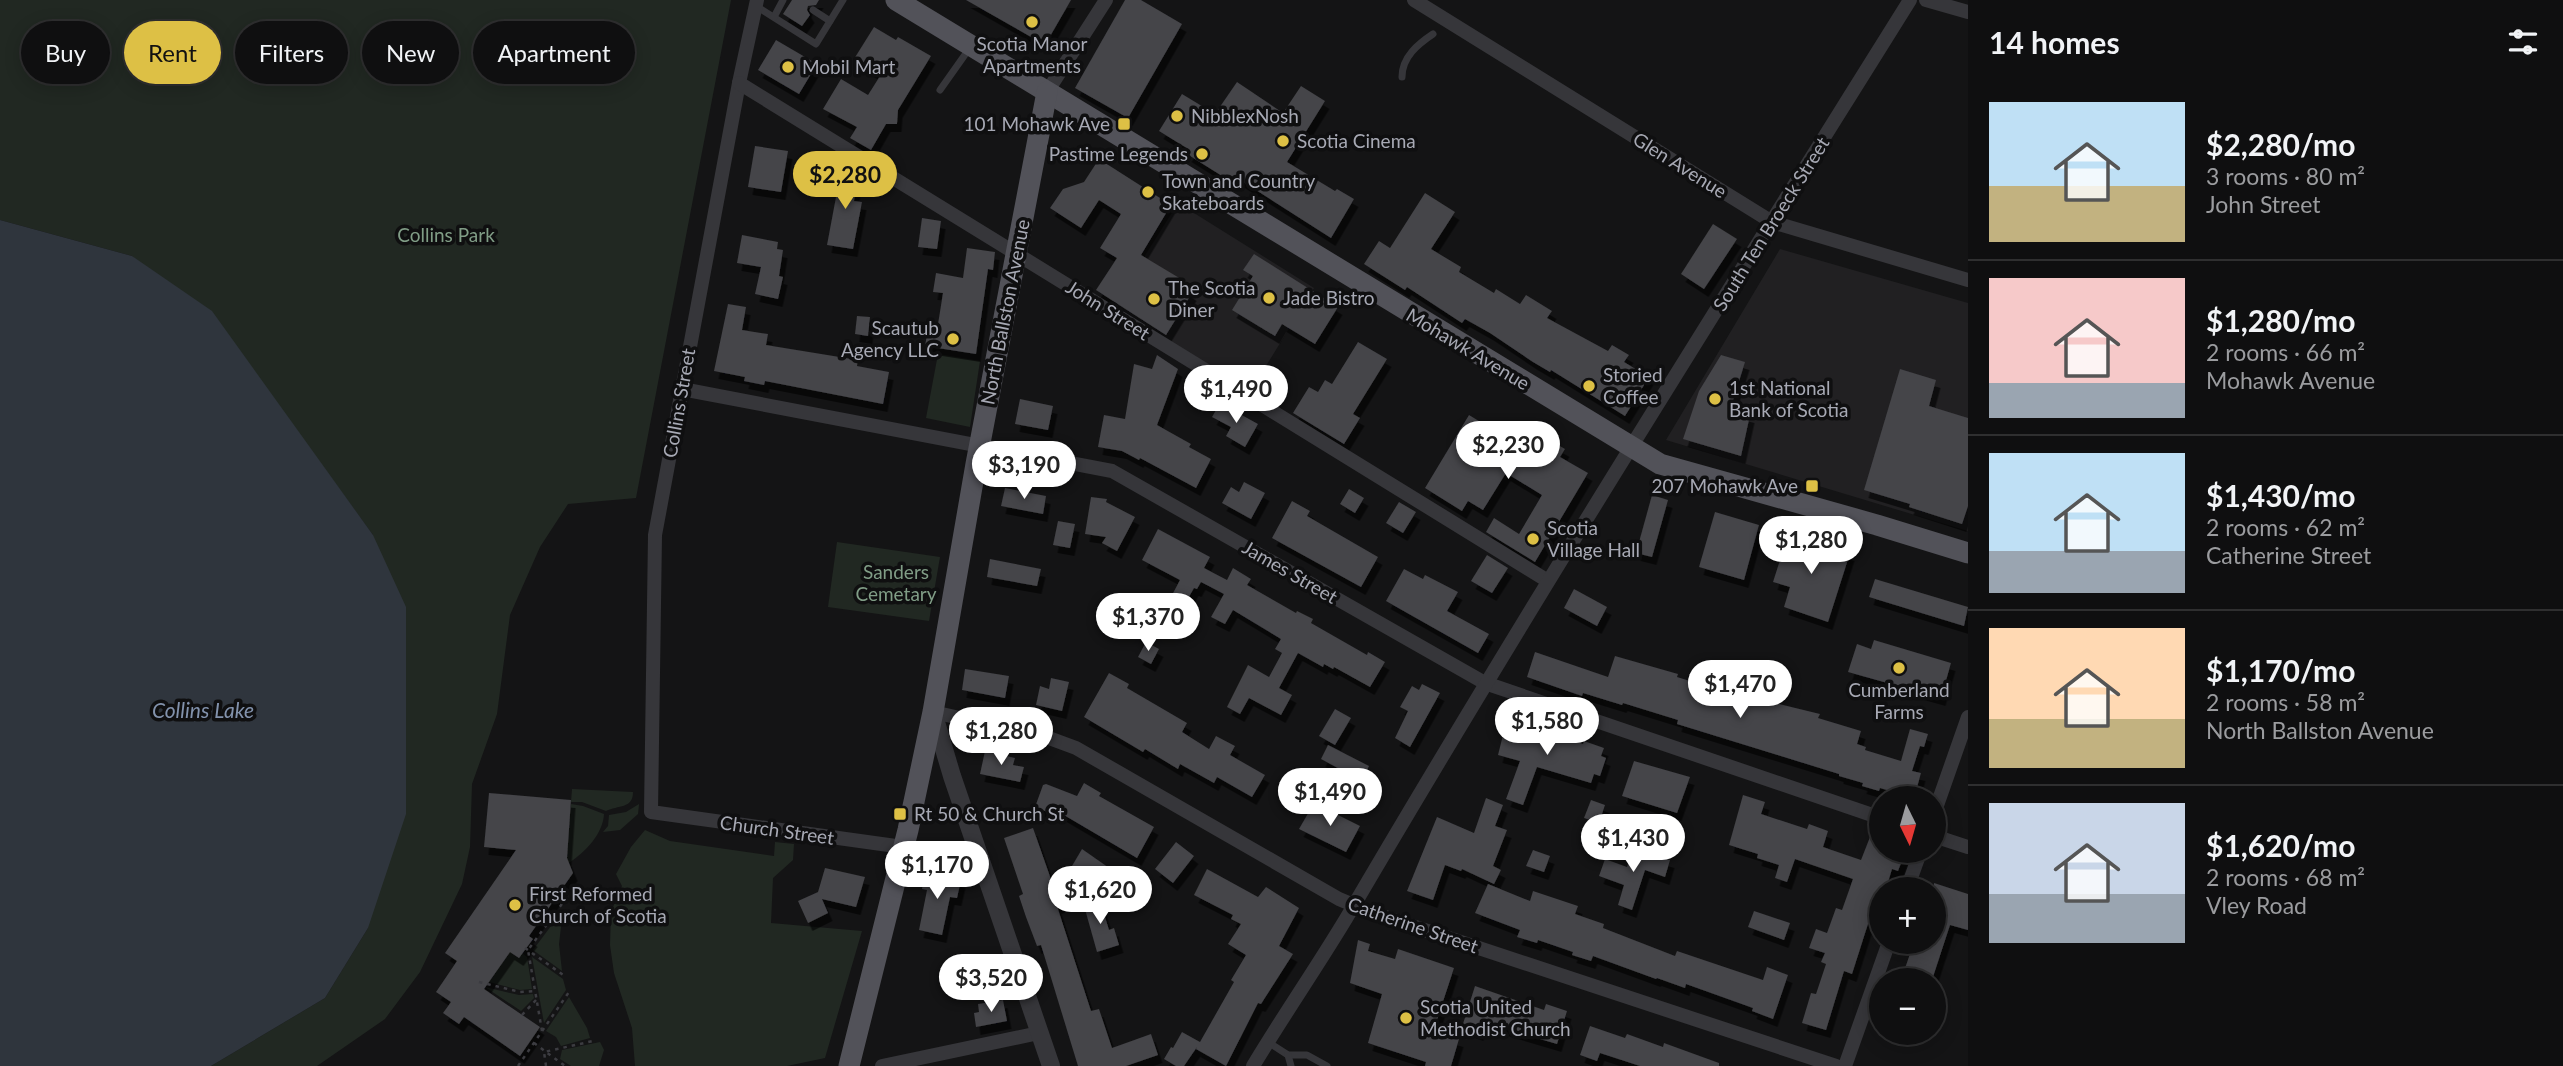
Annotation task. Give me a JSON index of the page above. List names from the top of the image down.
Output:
{
  "streets": {
    "main road": ["North Ballston Avenue", "Mohawk Avenue"],
    "street": [
      "Glen Avenue",
      "South Ten Broeck Street",
      "John Street",
      "Collins Street",
      "James Street",
      "Church Street",
      "Catherine Street"
    ]
  },
  "crossings": [
    ["Glen Avenue", "South Ten Broeck Street"],
    ["South Ten Broeck Street", "John Street"],
    ["South Ten Broeck Street", "Mohawk Avenue"],
    ["South Ten Broeck Street", "James Street"],
    ["South Ten Broeck Street", "Catherine Street"],
    ["John Street", "North Ballston Avenue"],
    ["John Street", "Collins Street"],
    ["North Ballston Avenue", "Mohawk Avenue"],
    ["North Ballston Avenue", "James Street"],
    ["North Ballston Avenue", "Church Street"],
    ["North Ballston Avenue", "Catherine Street"],
    ["Collins Street", "James Street"],
    ["Collins Street", "Church Street"]
  ],
  "water": ["Collins Lake"],
  "parks": ["Collins Park", "Sanders Cemetary"],
  "places": {
    "other": [
      "Scotia Manor Apartments",
      "Mobil Mart",
      "NibblexNosh",
      "Scotia Cinema",
      "Pastime Legends",
      "Town and Country Skateboards",
      "Jade Bistro",
      "The Scotia Diner",
      "Scautub Agency LLC",
      "Storied Coffee",
      "1st National Bank of Scotia",
      "Scotia Village Hall",
      "Cumberland Farms",
      "First Reformed Church of Scotia",
      "Scotia United Methodist Church"
    ],
    "transit": ["101 Mohawk Ave", "207 Mohawk Ave", "Rt 50 & Church St"]
  },
  "north": "bottom",
  "page": {
    "heading": "14 homes",
    "chip": [
      "Buy",
      "Rent",
      "Filters",
      "New",
      "Apartment"
    ],
    "list": [
      {
        "name": "$2,280/mo",
        "note": "3 rooms · 80 m² · John Street"
      },
      {
        "name": "$1,280/mo",
        "note": "2 rooms · 66 m² · Mohawk Avenue"
      },
      {
        "name": "$1,430/mo",
        "note": "2 rooms · 62 m² · Catherine Street"
      },
      {
        "name": "$1,170/mo",
        "note": "2 rooms · 58 m² · North Ballston Avenue"
      },
      {
        "name": "$1,620/mo",
        "note": "2 rooms · 68 m² · Vley Road"
      }
    ],
    "price": [
      "$2,280",
      "$1,490",
      "$2,230",
      "$3,190",
      "$1,280",
      "$1,370",
      "$1,470",
      "$1,580",
      "$1,280",
      "$1,490",
      "$1,430",
      "$1,170",
      "$1,620",
      "$3,520"
    ],
    "map_buttons": ["+", "−"]
  }
}
